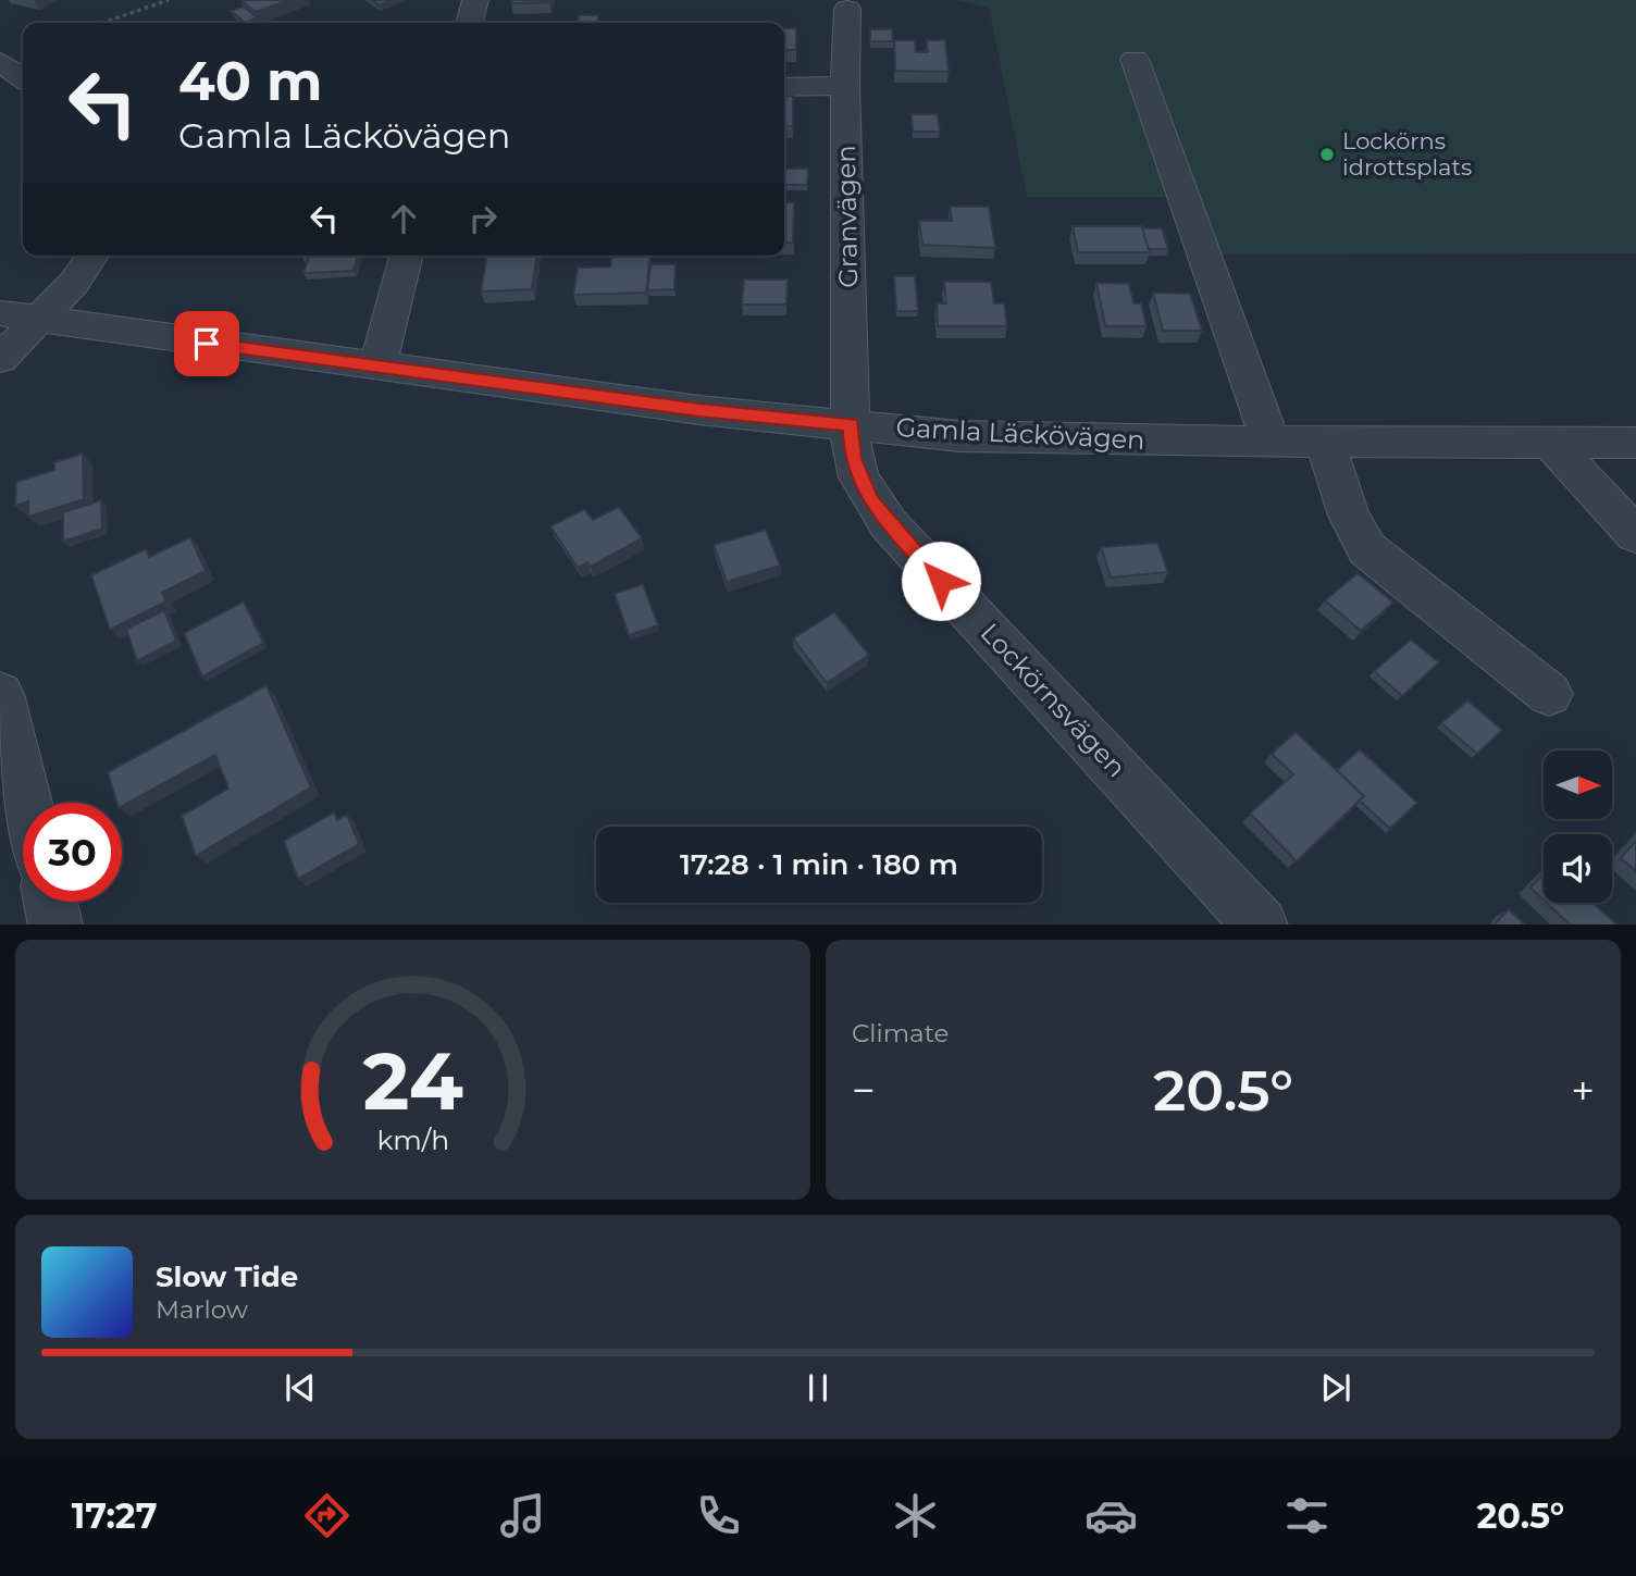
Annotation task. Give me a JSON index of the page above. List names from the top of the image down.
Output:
{
  "streets": {
    "street": ["Granvägen", "Gamla Läckövägen", "Lockörnsvägen"]
  },
  "crossings": [
    ["Granvägen", "Gamla Läckövägen"],
    ["Granvägen", "Lockörnsvägen"],
    ["Gamla Läckövägen", "Lockörnsvägen"]
  ],
  "places": ["Lockörns idrottsplats"],
  "north": "right",
  "page": {
    "turn": ["40 m", "Gamla Läckövägen"],
    "limit": "30",
    "trip": "17:28 · 1 min · 180 m",
    "tile": "Climate",
    "heat": ["−", "20.5°", "+"],
    "song": ["Slow Tide", "Marlow"],
    "tabs": ["17:27", "20.5°"],
    "gauge": ["24", "km/h"]
  }
}
